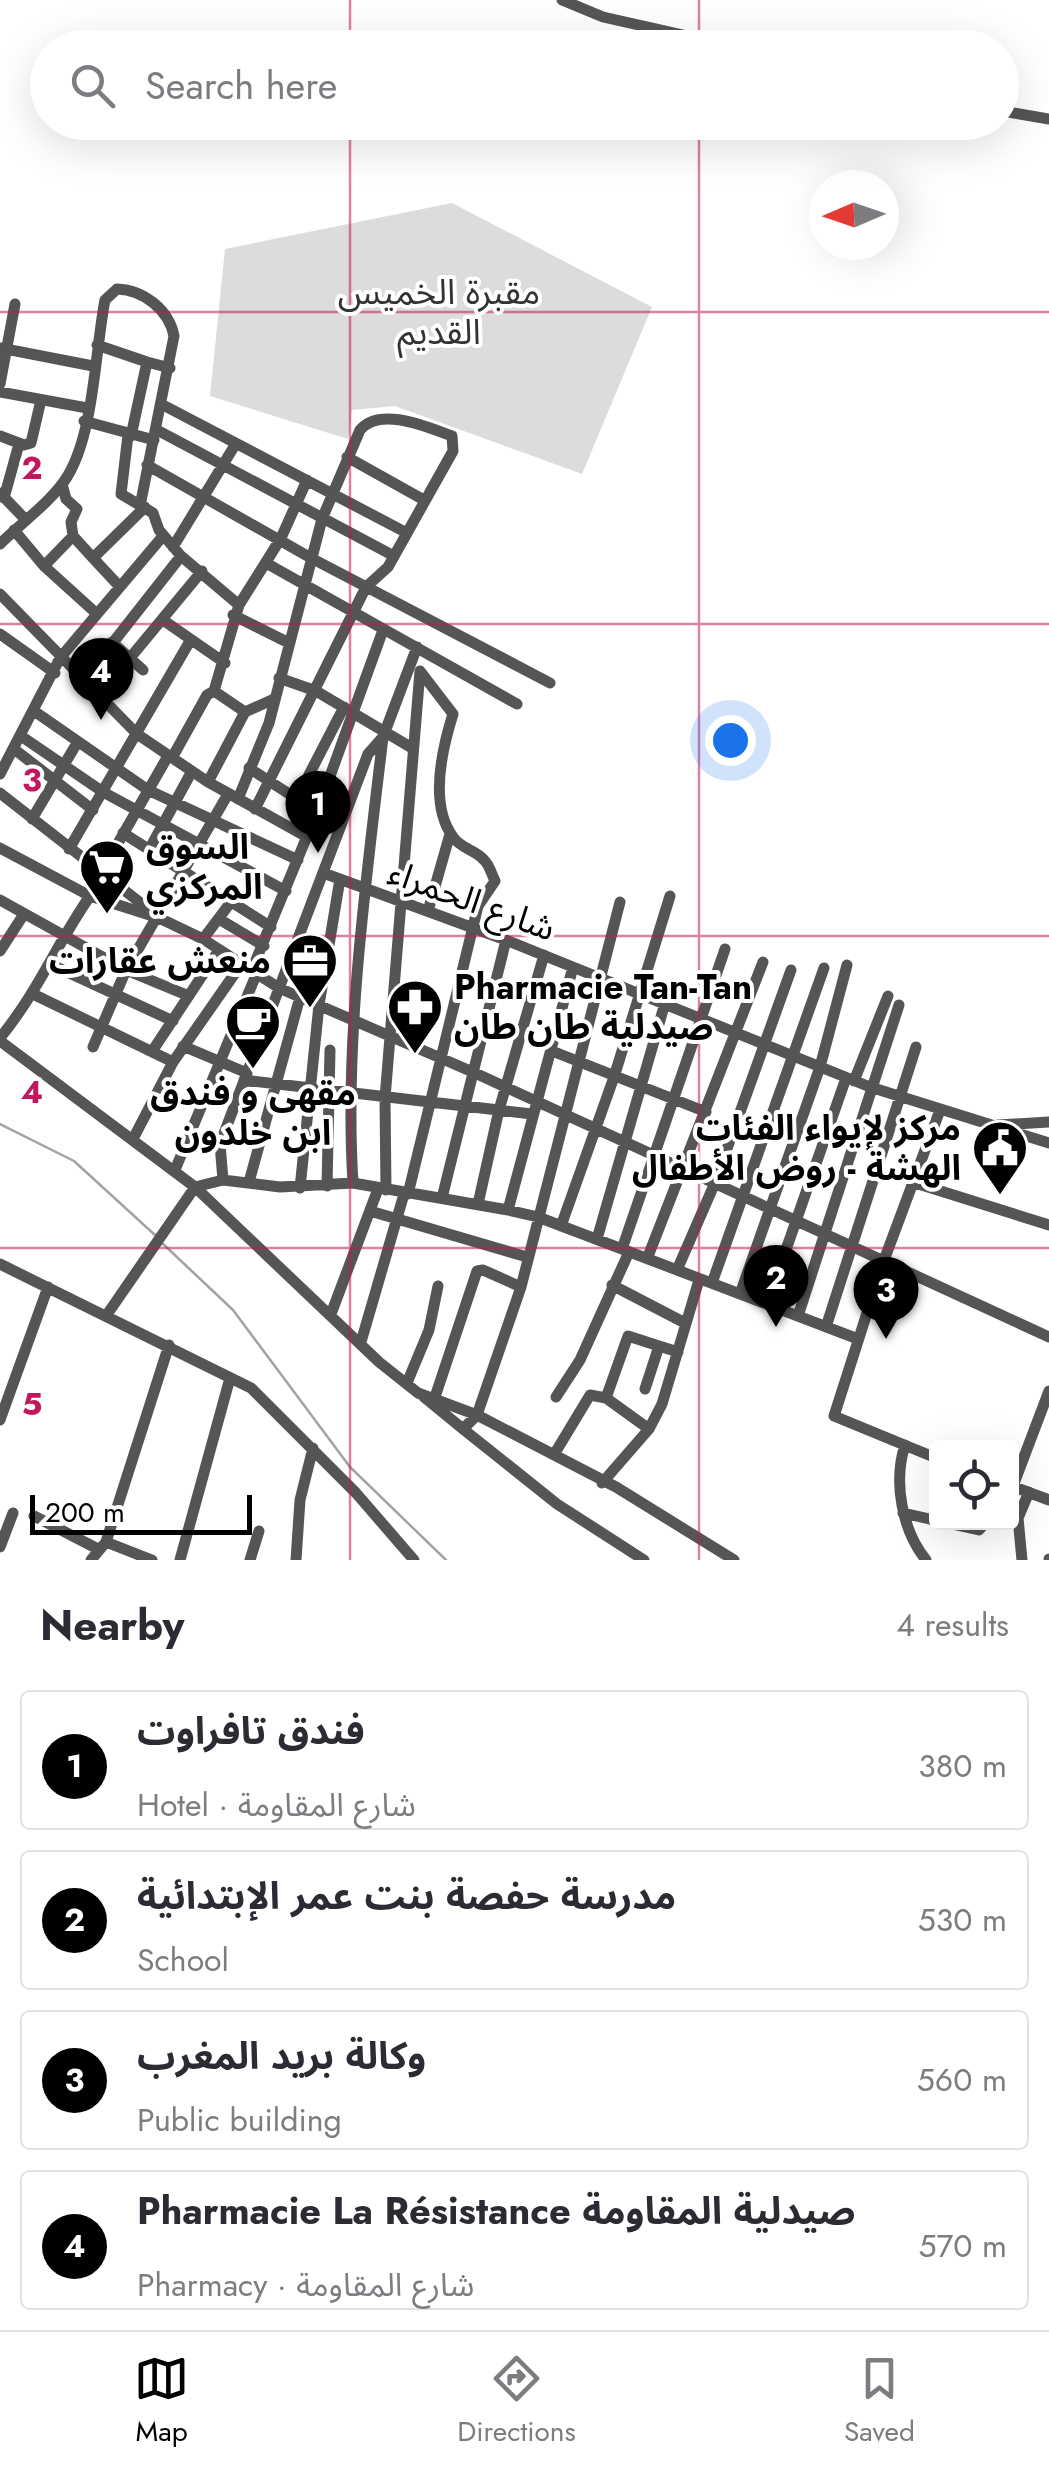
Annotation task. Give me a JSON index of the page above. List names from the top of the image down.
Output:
{
  "streets": {
    "street": ["شارع الحمراء"]
  },
  "parks": ["مقبرة الخميس القديم"],
  "places": {
    "supermarket": ["السوق المركزي"],
    "office": ["منعش عقارات"],
    "pharmacy": ["Pharmacie Tan-Tan صيدلية طان طان"],
    "cafe": ["مقهى و فندق ابن خلدون"],
    "public building": ["مركز لإيواء الفئات الهشة - روض الأطفال"]
  },
  "scale_bar": "200 m",
  "north": "left",
  "page": {
    "search": "Search here",
    "pins": [
      "4",
      "1",
      "2",
      "3"
    ],
    "scale": "200 m",
    "heading": ["Nearby", "4 results"],
    "list": [
      {
        "mark": "1",
        "name": "فندق تافراوت",
        "note": "Hotel · شارع المقاومة",
        "value": "380 m"
      },
      {
        "mark": "2",
        "name": "مدرسة حفصة بنت عمر الإبتدائية",
        "note": "School",
        "value": "530 m"
      },
      {
        "mark": "3",
        "name": "وكالة بريد المغرب",
        "note": "Public building",
        "value": "560 m"
      },
      {
        "mark": "4",
        "name": "Pharmacie La Résistance صيدلية المقاومة",
        "note": "Pharmacy · شارع المقاومة",
        "value": "570 m"
      }
    ],
    "nav": ["Map", "Directions", "Saved"]
  },
  "grid": {
    "rows": [
      "2",
      "3",
      "4",
      "5"
    ]
  }
}
